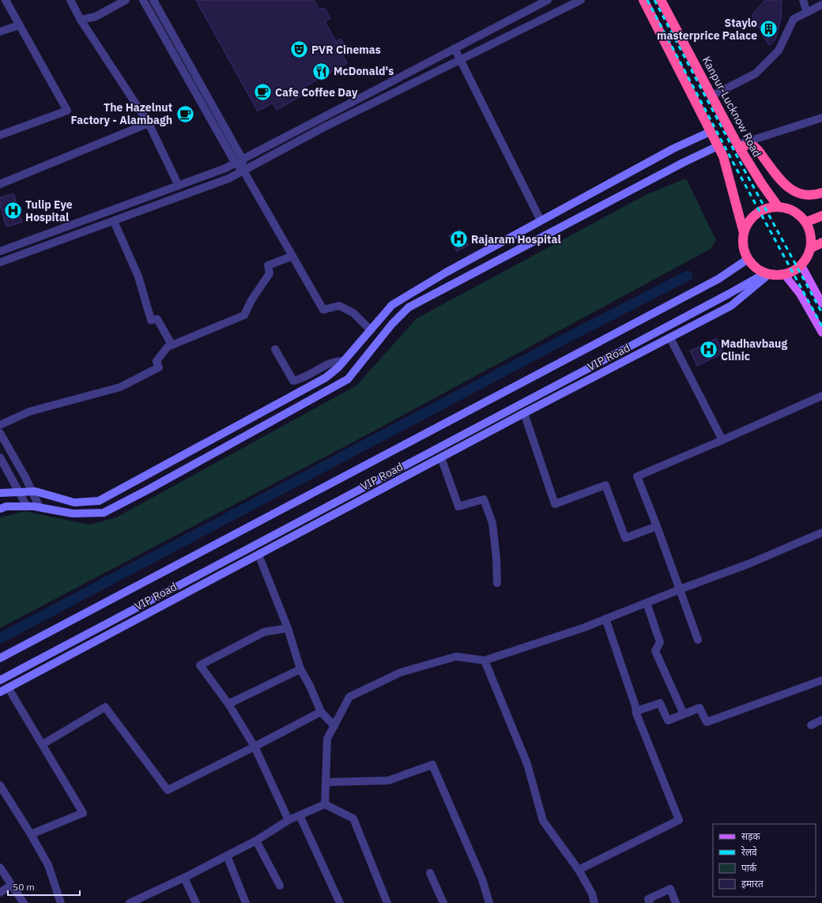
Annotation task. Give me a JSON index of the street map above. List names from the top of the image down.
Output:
{
  "streets": {
    "highway": ["Kanpur-Lucknow Road"],
    "street": ["VIP Road"]
  },
  "crossings": [
    ["Kanpur-Lucknow Road", "VIP Road"]
  ],
  "places": {
    "building": ["Staylo masterprice Palace"],
    "theatre": ["PVR Cinemas"],
    "restaurant": ["McDonald's"],
    "cafe": ["Cafe Coffee Day", "The Hazelnut Factory - Alambagh"],
    "hospital": ["Tulip Eye Hospital", "Rajaram Hospital", "Madhavbaug Clinic"]
  },
  "legend": [
    "सड़क",
    "रेलवे",
    "पार्क",
    "इमारत"
  ],
  "scale_bar": "50 m"
}
